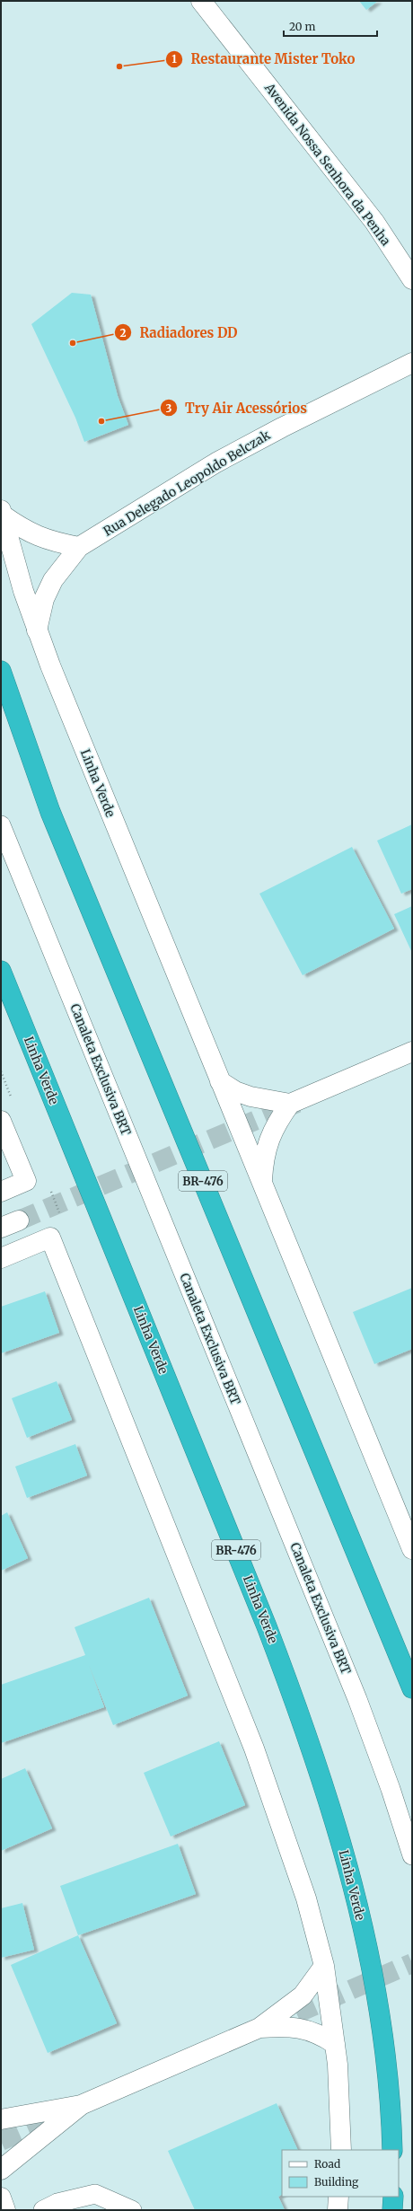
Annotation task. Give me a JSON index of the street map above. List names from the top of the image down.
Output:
{
  "streets": {
    "highway": ["Linha Verde", "BR-476"],
    "street": ["Avenida Nossa Senhora da Penha", "Rua Delegado Leopoldo Belczak"],
    "lane": ["Canaleta Exclusiva BRT"]
  },
  "crossings": [
    ["Rua Delegado Leopoldo Belczak", "Linha Verde"]
  ],
  "places": ["Restaurante Mister Toko", "Radiadores DD", "Try Air Acessórios"],
  "legend": ["Road", "Building"],
  "scale_bar": "20 m"
}
